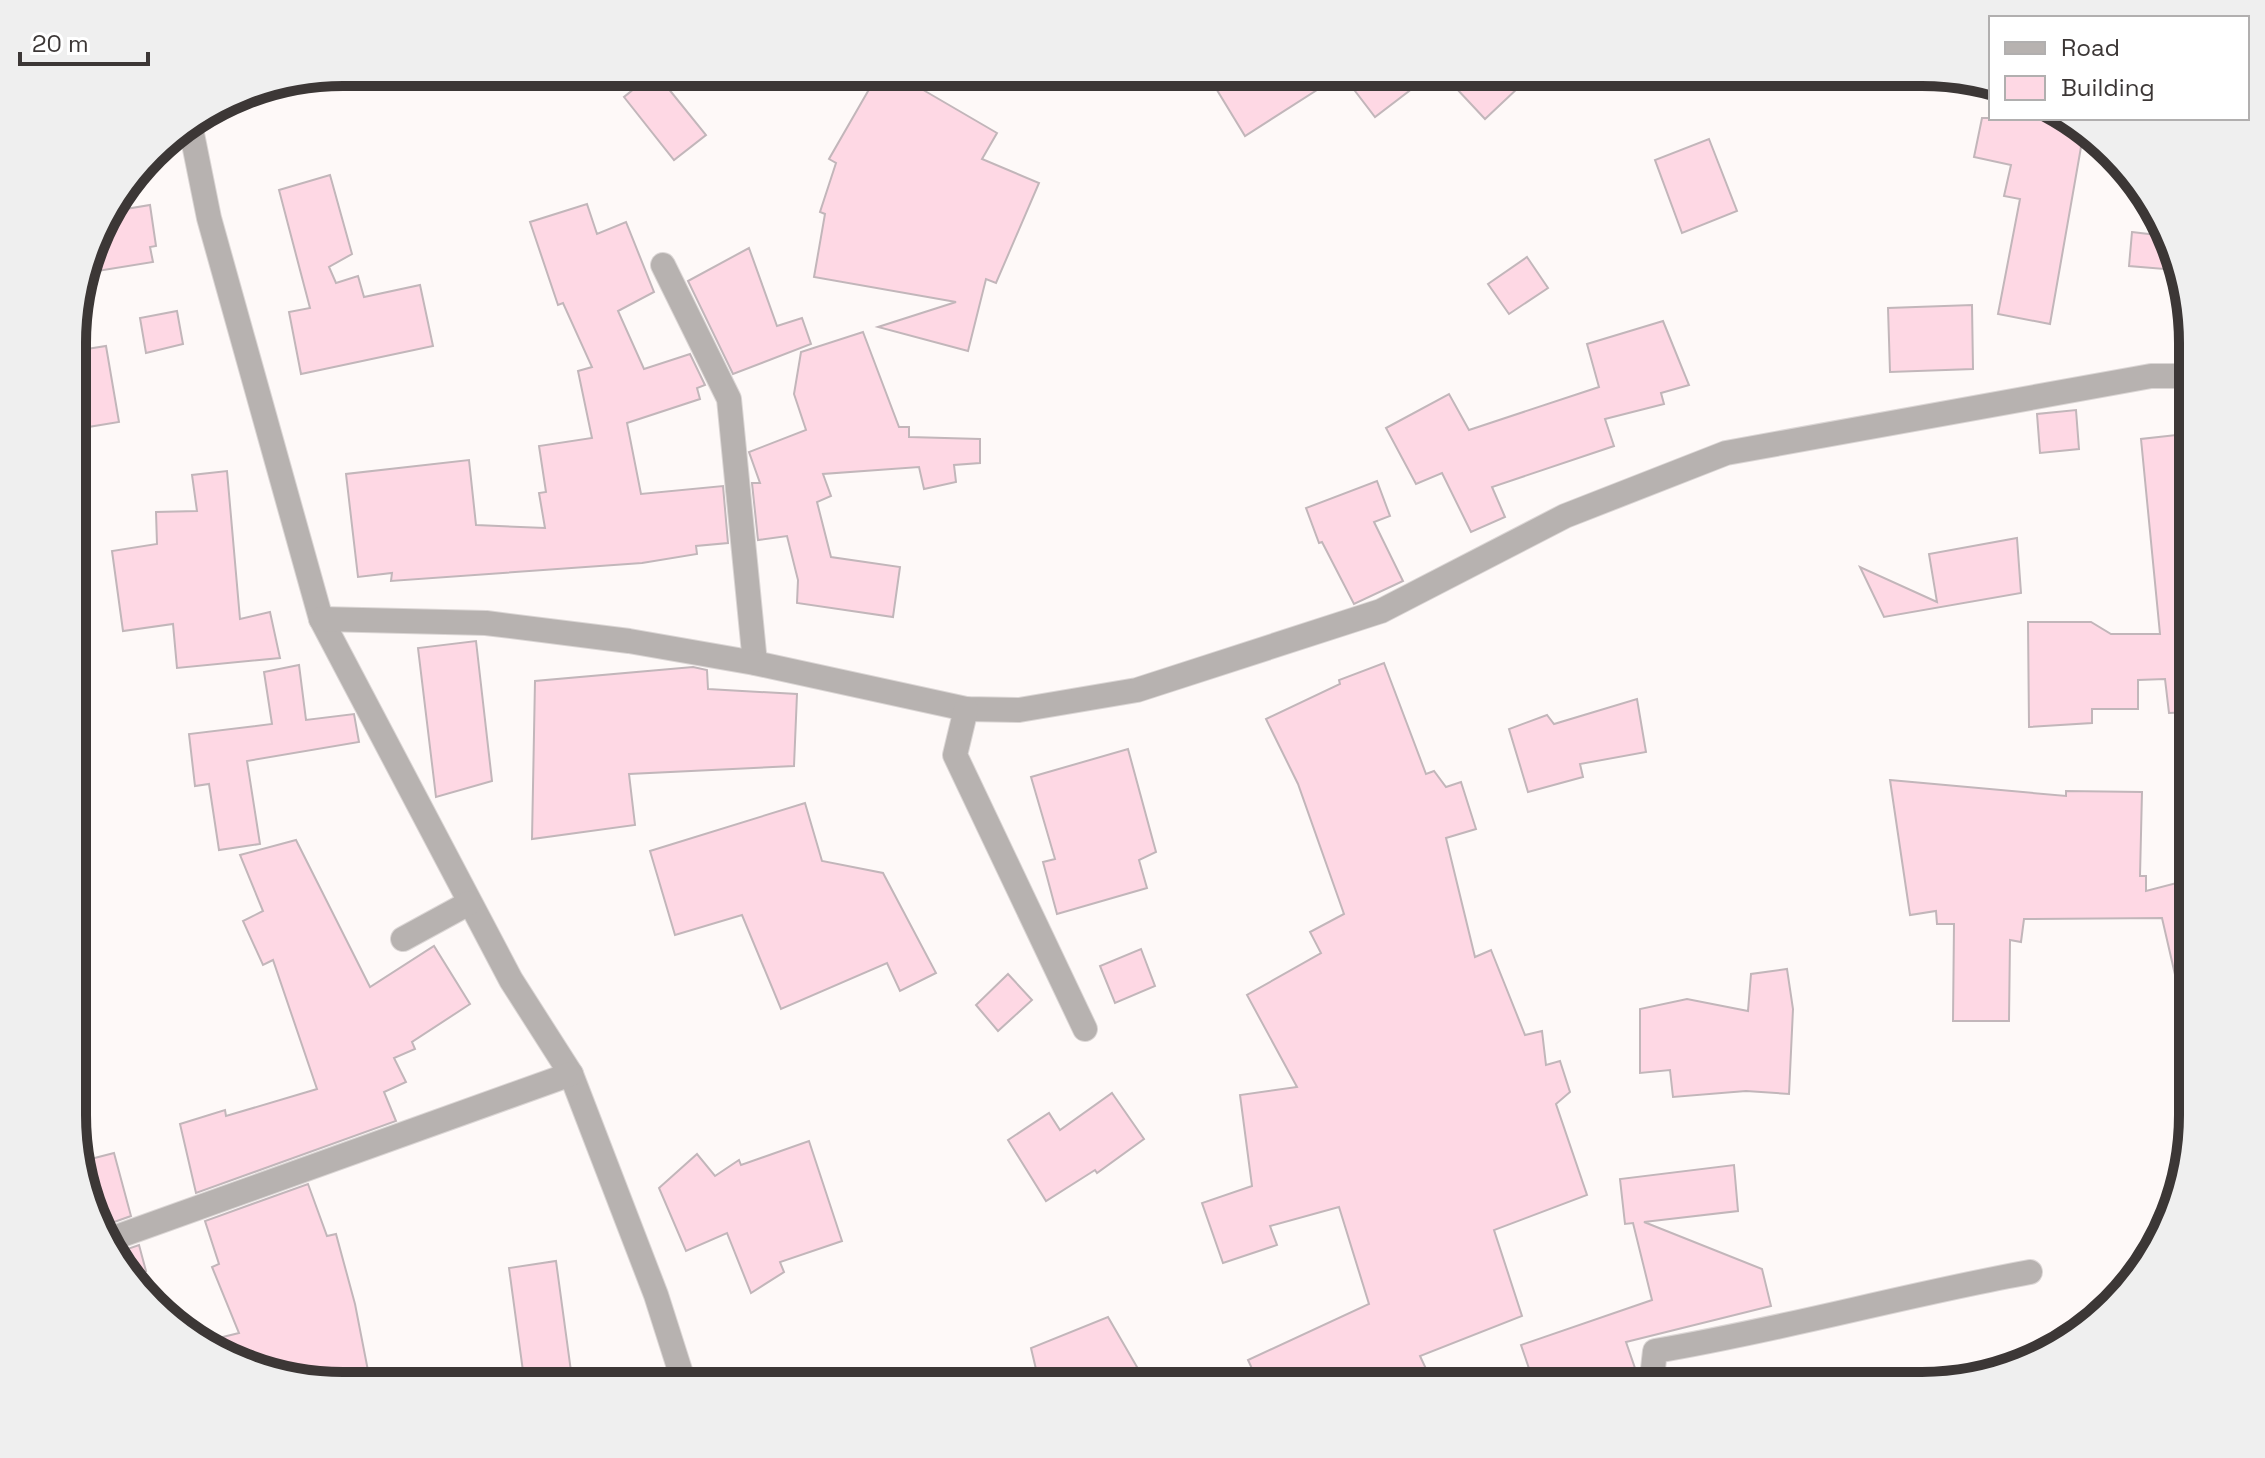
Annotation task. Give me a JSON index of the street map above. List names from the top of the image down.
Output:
{
  "legend": ["Road", "Building"],
  "scale_bar": "20 m"
}
